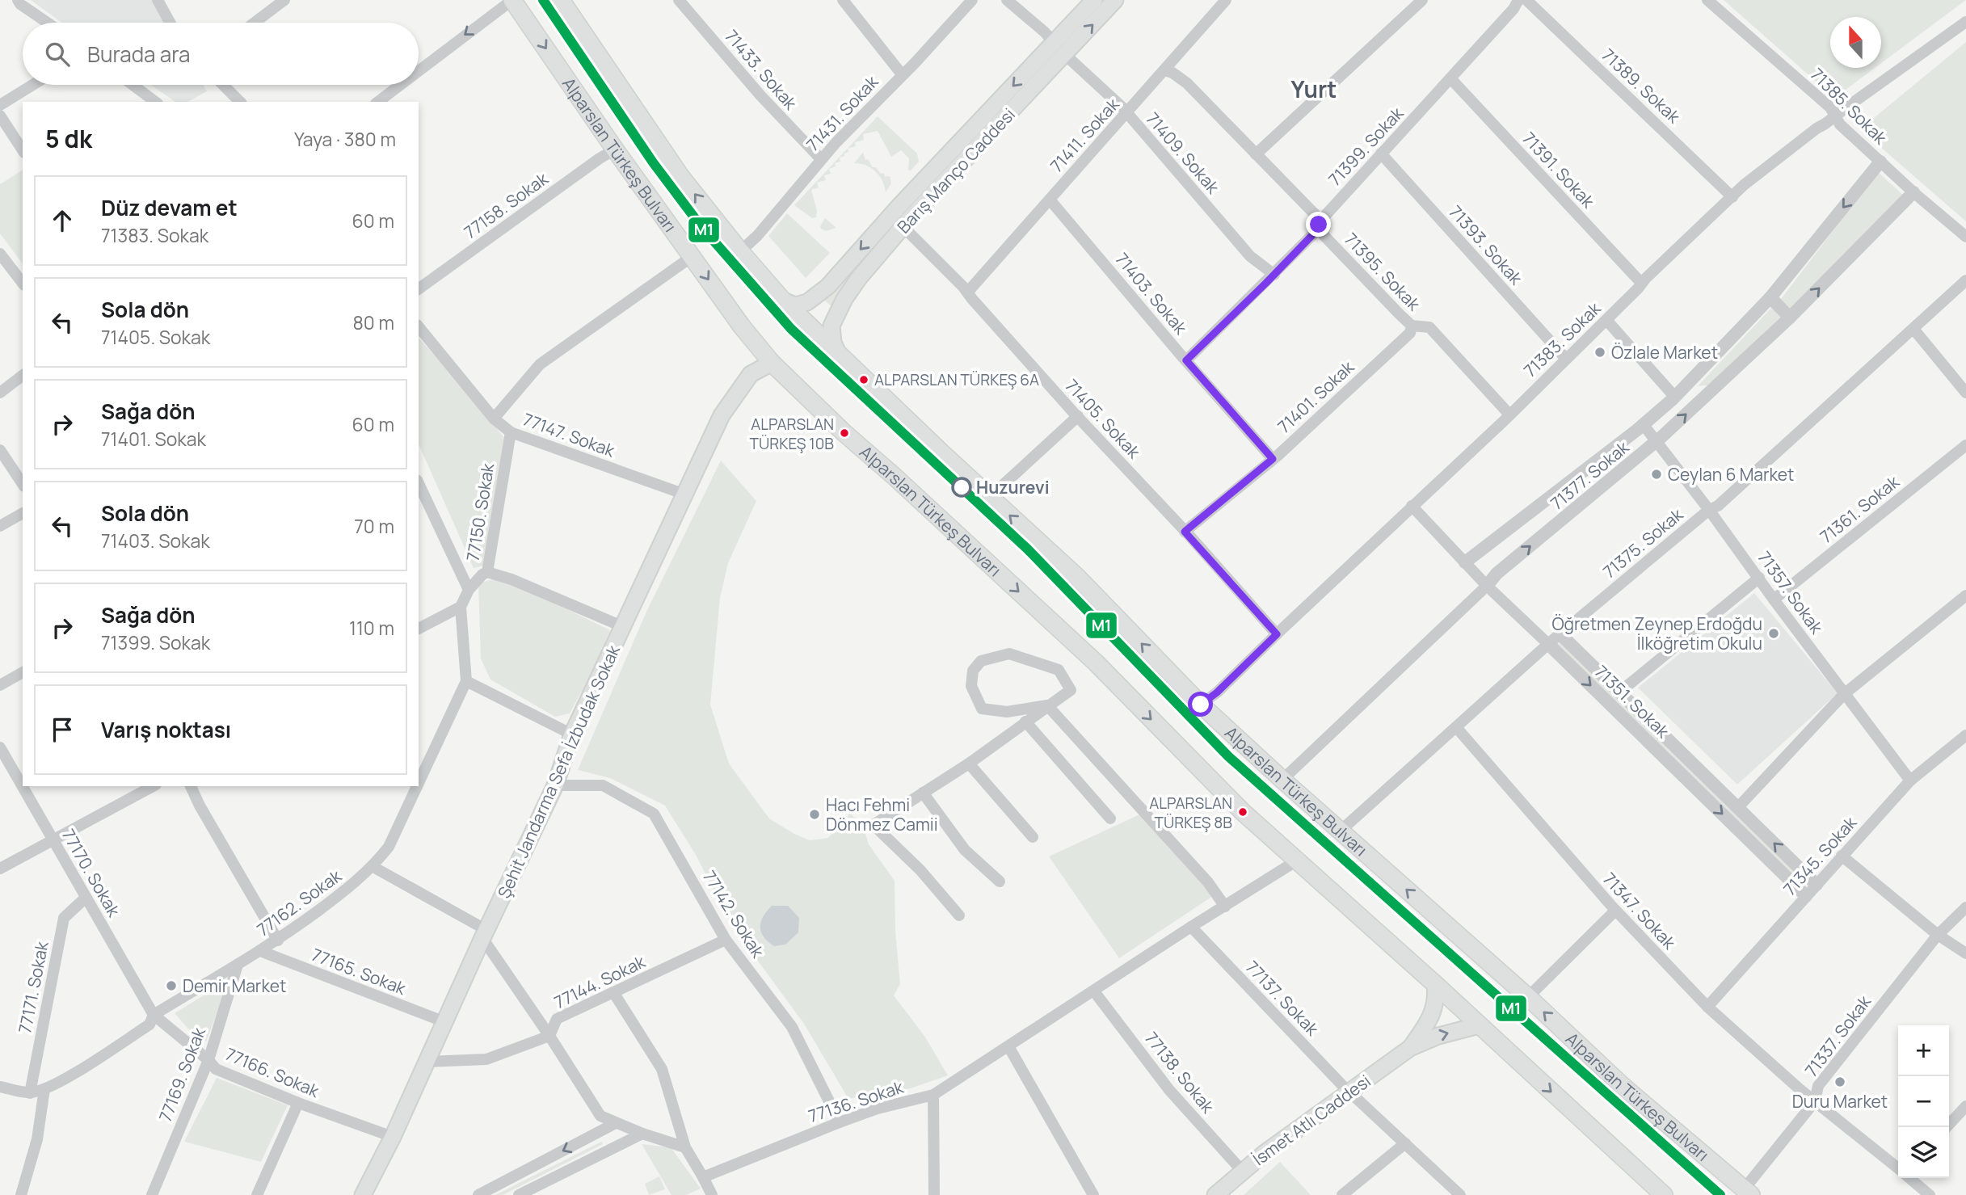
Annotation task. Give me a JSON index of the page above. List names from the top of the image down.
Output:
{
  "streets": {
    "main road": [
      "Alparslan Türkeş Bulvarı",
      "Barış Manço Caddesi",
      "Şehit Jandarma Sefa İzbudak Sokak",
      "İsmet Atlı Caddesi"
    ],
    "street": [
      "71433. Sokak",
      "71389. Sokak",
      "71385. Sokak",
      "71431. Sokak",
      "71411. Sokak",
      "71399. Sokak",
      "71409. Sokak",
      "71391. Sokak",
      "77158. Sokak",
      "71393. Sokak",
      "71395. Sokak",
      "71403. Sokak",
      "71383. Sokak",
      "71401. Sokak",
      "71405. Sokak",
      "77147. Sokak",
      "71377. Sokak",
      "71361. Sokak",
      "77150. Sokak",
      "71375. Sokak",
      "71357. Sokak",
      "71351. Sokak",
      "71345. Sokak",
      "77170. Sokak",
      "77162. Sokak",
      "71347. Sokak",
      "77142. Sokak",
      "77165. Sokak",
      "77144. Sokak",
      "77171. Sokak",
      "77137. Sokak",
      "71337. Sokak",
      "77166. Sokak",
      "77138. Sokak",
      "77169. Sokak",
      "77136. Sokak"
    ]
  },
  "crossings": [
    ["71433. Sokak", "71431. Sokak"],
    ["71389. Sokak", "71383. Sokak"],
    ["71385. Sokak", "71383. Sokak"],
    ["71385. Sokak", "71377. Sokak"],
    ["71431. Sokak", "Alparslan Türkeş Bulvarı"],
    ["71411. Sokak", "71409. Sokak"],
    ["71411. Sokak", "71395. Sokak"],
    ["71411. Sokak", "71403. Sokak"],
    ["71411. Sokak", "71405. Sokak"],
    ["71399. Sokak", "71409. Sokak"],
    ["71399. Sokak", "71391. Sokak"],
    ["71399. Sokak", "71393. Sokak"],
    ["71399. Sokak", "71395. Sokak"],
    ["71399. Sokak", "71403. Sokak"],
    ["71409. Sokak", "Barış Manço Caddesi"],
    ["Alparslan Türkeş Bulvarı", "Barış Manço Caddesi"],
    ["Alparslan Türkeş Bulvarı", "77158. Sokak"],
    ["Alparslan Türkeş Bulvarı", "71383. Sokak"],
    ["Alparslan Türkeş Bulvarı", "71377. Sokak"],
    ["Alparslan Türkeş Bulvarı", "71375. Sokak"],
    ["Alparslan Türkeş Bulvarı", "Şehit Jandarma Sefa İzbudak Sokak"],
    ["Alparslan Türkeş Bulvarı", "71337. Sokak"],
    ["Alparslan Türkeş Bulvarı", "77136. Sokak"],
    ["71391. Sokak", "71383. Sokak"],
    ["Barış Manço Caddesi", "71405. Sokak"],
    ["71393. Sokak", "71383. Sokak"],
    ["71395. Sokak", "71383. Sokak"],
    ["71395. Sokak", "71401. Sokak"],
    ["71403. Sokak", "71401. Sokak"],
    ["71383. Sokak", "71405. Sokak"],
    ["71383. Sokak", "71351. Sokak"],
    ["71401. Sokak", "71405. Sokak"],
    ["77147. Sokak", "77150. Sokak"],
    ["77147. Sokak", "Şehit Jandarma Sefa İzbudak Sokak"],
    ["71377. Sokak", "71357. Sokak"],
    ["71377. Sokak", "71351. Sokak"],
    ["71361. Sokak", "71357. Sokak"],
    ["77150. Sokak", "77162. Sokak"],
    ["71375. Sokak", "71357. Sokak"],
    ["71375. Sokak", "71351. Sokak"],
    ["71375. Sokak", "71347. Sokak"],
    ["71357. Sokak", "71345. Sokak"],
    ["71351. Sokak", "71345. Sokak"],
    ["Şehit Jandarma Sefa İzbudak Sokak", "77142. Sokak"],
    ["Şehit Jandarma Sefa İzbudak Sokak", "77165. Sokak"],
    ["Şehit Jandarma Sefa İzbudak Sokak", "77144. Sokak"],
    ["Şehit Jandarma Sefa İzbudak Sokak", "77166. Sokak"],
    ["71345. Sokak", "71347. Sokak"],
    ["77170. Sokak", "77162. Sokak"],
    ["77170. Sokak", "77171. Sokak"],
    ["77170. Sokak", "77166. Sokak"],
    ["77162. Sokak", "77165. Sokak"],
    ["77162. Sokak", "77171. Sokak"],
    ["77162. Sokak", "77166. Sokak"],
    ["77162. Sokak", "77169. Sokak"],
    ["71347. Sokak", "71337. Sokak"],
    ["77142. Sokak", "77144. Sokak"],
    ["77142. Sokak", "77136. Sokak"],
    ["77137. Sokak", "77136. Sokak"],
    ["77137. Sokak", "İsmet Atlı Caddesi"],
    ["77166. Sokak", "77169. Sokak"],
    ["77138. Sokak", "77136. Sokak"],
    ["77138. Sokak", "İsmet Atlı Caddesi"]
  ],
  "districts": ["Yurt"],
  "places": [
    "Özlale Market",
    "ALPARSLAN TÜRKEŞ 6A",
    "ALPARSLAN TÜRKEŞ 10B",
    "Ceylan 6 Market",
    "Huzurevi",
    "Öğretmen Zeynep Erdoğdu İlköğretim Okulu",
    "ALPARSLAN TÜRKEŞ 8B",
    "Hacı Fehmi Dönmez Camii",
    "Demir Market",
    "Duru Market"
  ],
  "lines": ["transit line M1"],
  "north": "top",
  "page": {
    "search": "Burada ara",
    "heading": ["5 dk", "Yaya · 380 m"],
    "list": [
      ["Düz devam et", "71383. Sokak", "60 m"],
      ["Sola dön", "71405. Sokak", "80 m"],
      ["Sağa dön", "71401. Sokak", "60 m"],
      ["Sola dön", "71403. Sokak", "70 m"],
      ["Sağa dön", "71399. Sokak", "110 m"],
      "Varış noktası"
    ],
    "map_buttons": ["+", "−"]
  }
}
